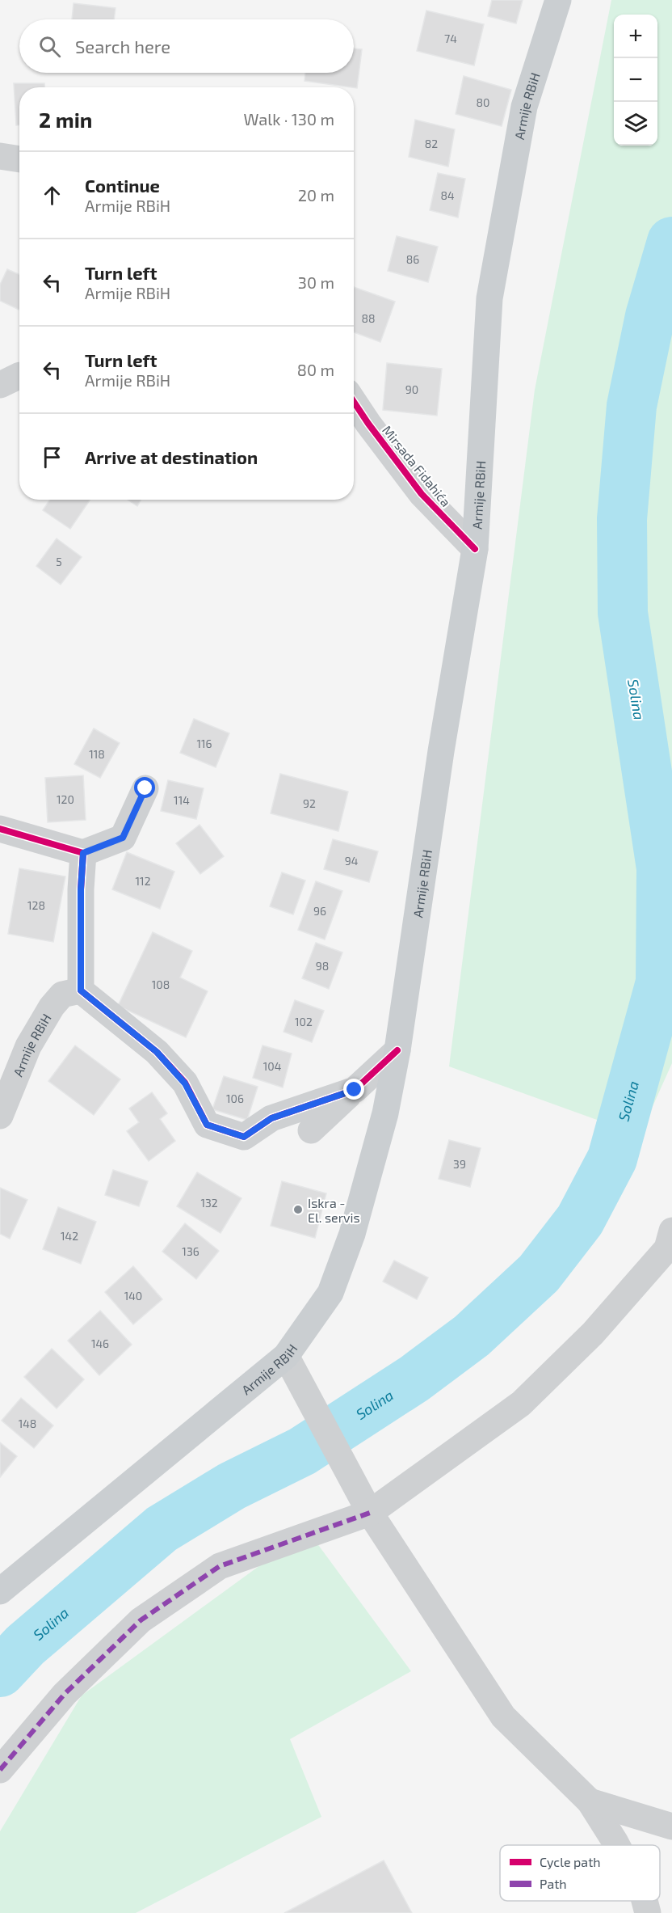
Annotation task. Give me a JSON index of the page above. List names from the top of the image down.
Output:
{
  "streets": {
    "main road": ["Armije RBiH"],
    "street": ["Mirsada Fidahića"]
  },
  "crossings": [
    ["Armije RBiH", "Mirsada Fidahića"]
  ],
  "water": ["Solina"],
  "places": ["Iskra - El. servis"],
  "house_numbers": [
    "74",
    "80",
    "82",
    "84",
    "86",
    "88",
    "90",
    "5",
    "116",
    "118",
    "120",
    "114",
    "92",
    "94",
    "112",
    "128",
    "96",
    "98",
    "108",
    "102",
    "104",
    "106",
    "39",
    "132",
    "142",
    "136",
    "140",
    "146",
    "148"
  ],
  "legend": ["Cycle path", "Path"],
  "page": {
    "map_buttons": ["+", "−"],
    "search": "Search here",
    "heading": ["2 min", "Walk · 130 m"],
    "list": [
      ["Continue", "Armije RBiH", "20 m"],
      ["Turn left", "Armije RBiH", "30 m"],
      ["Turn left", "Armije RBiH", "80 m"],
      "Arrive at destination"
    ]
  }
}
